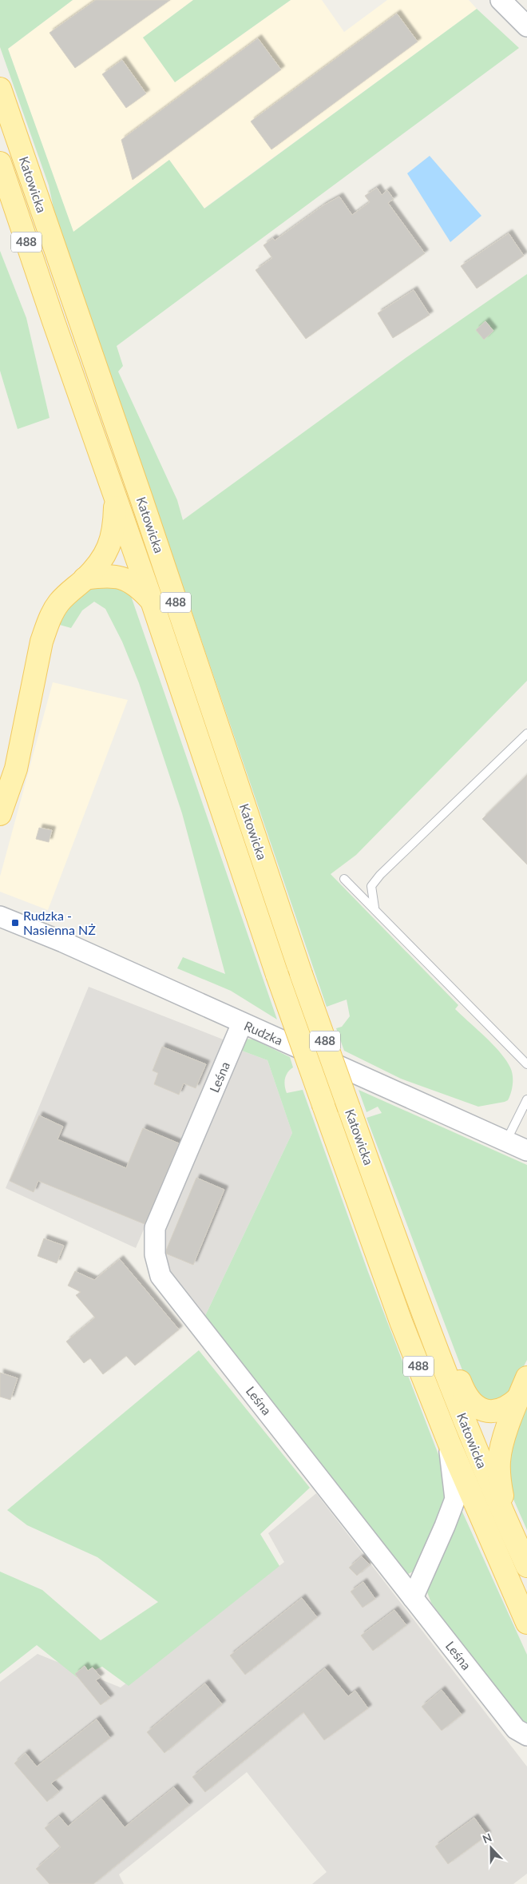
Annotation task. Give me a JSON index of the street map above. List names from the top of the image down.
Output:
{
  "streets": {
    "main road": ["Katowicka", "488"],
    "street": ["Rudzka", "Leśna"]
  },
  "crossings": [
    ["Rudzka", "Leśna"]
  ],
  "places": {
    "transit": ["Rudzka - Nasienna NŻ"]
  },
  "north": "top"
}
